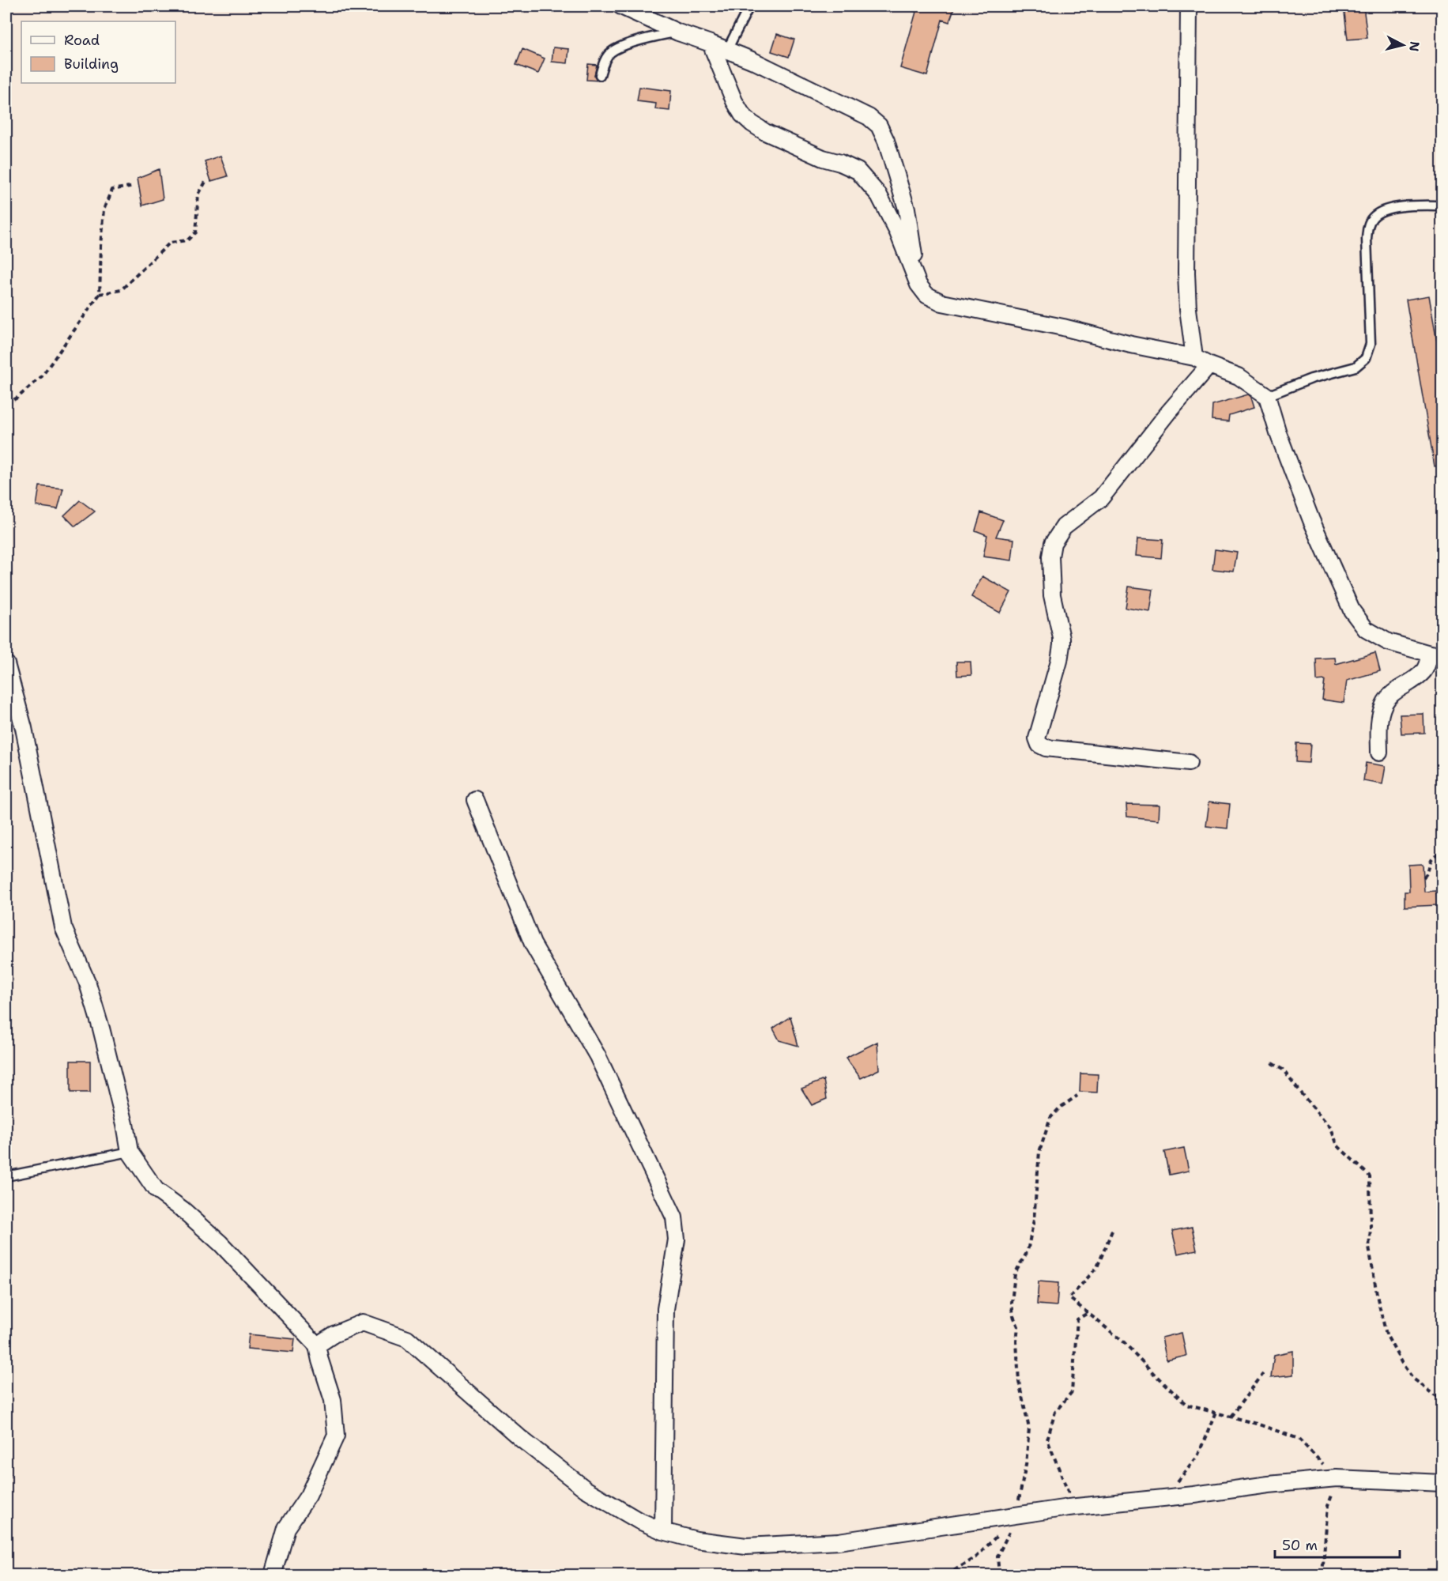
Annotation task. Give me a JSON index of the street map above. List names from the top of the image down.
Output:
{
  "legend": ["Road", "Building"],
  "scale_bar": "50 m",
  "north": "right"
}
